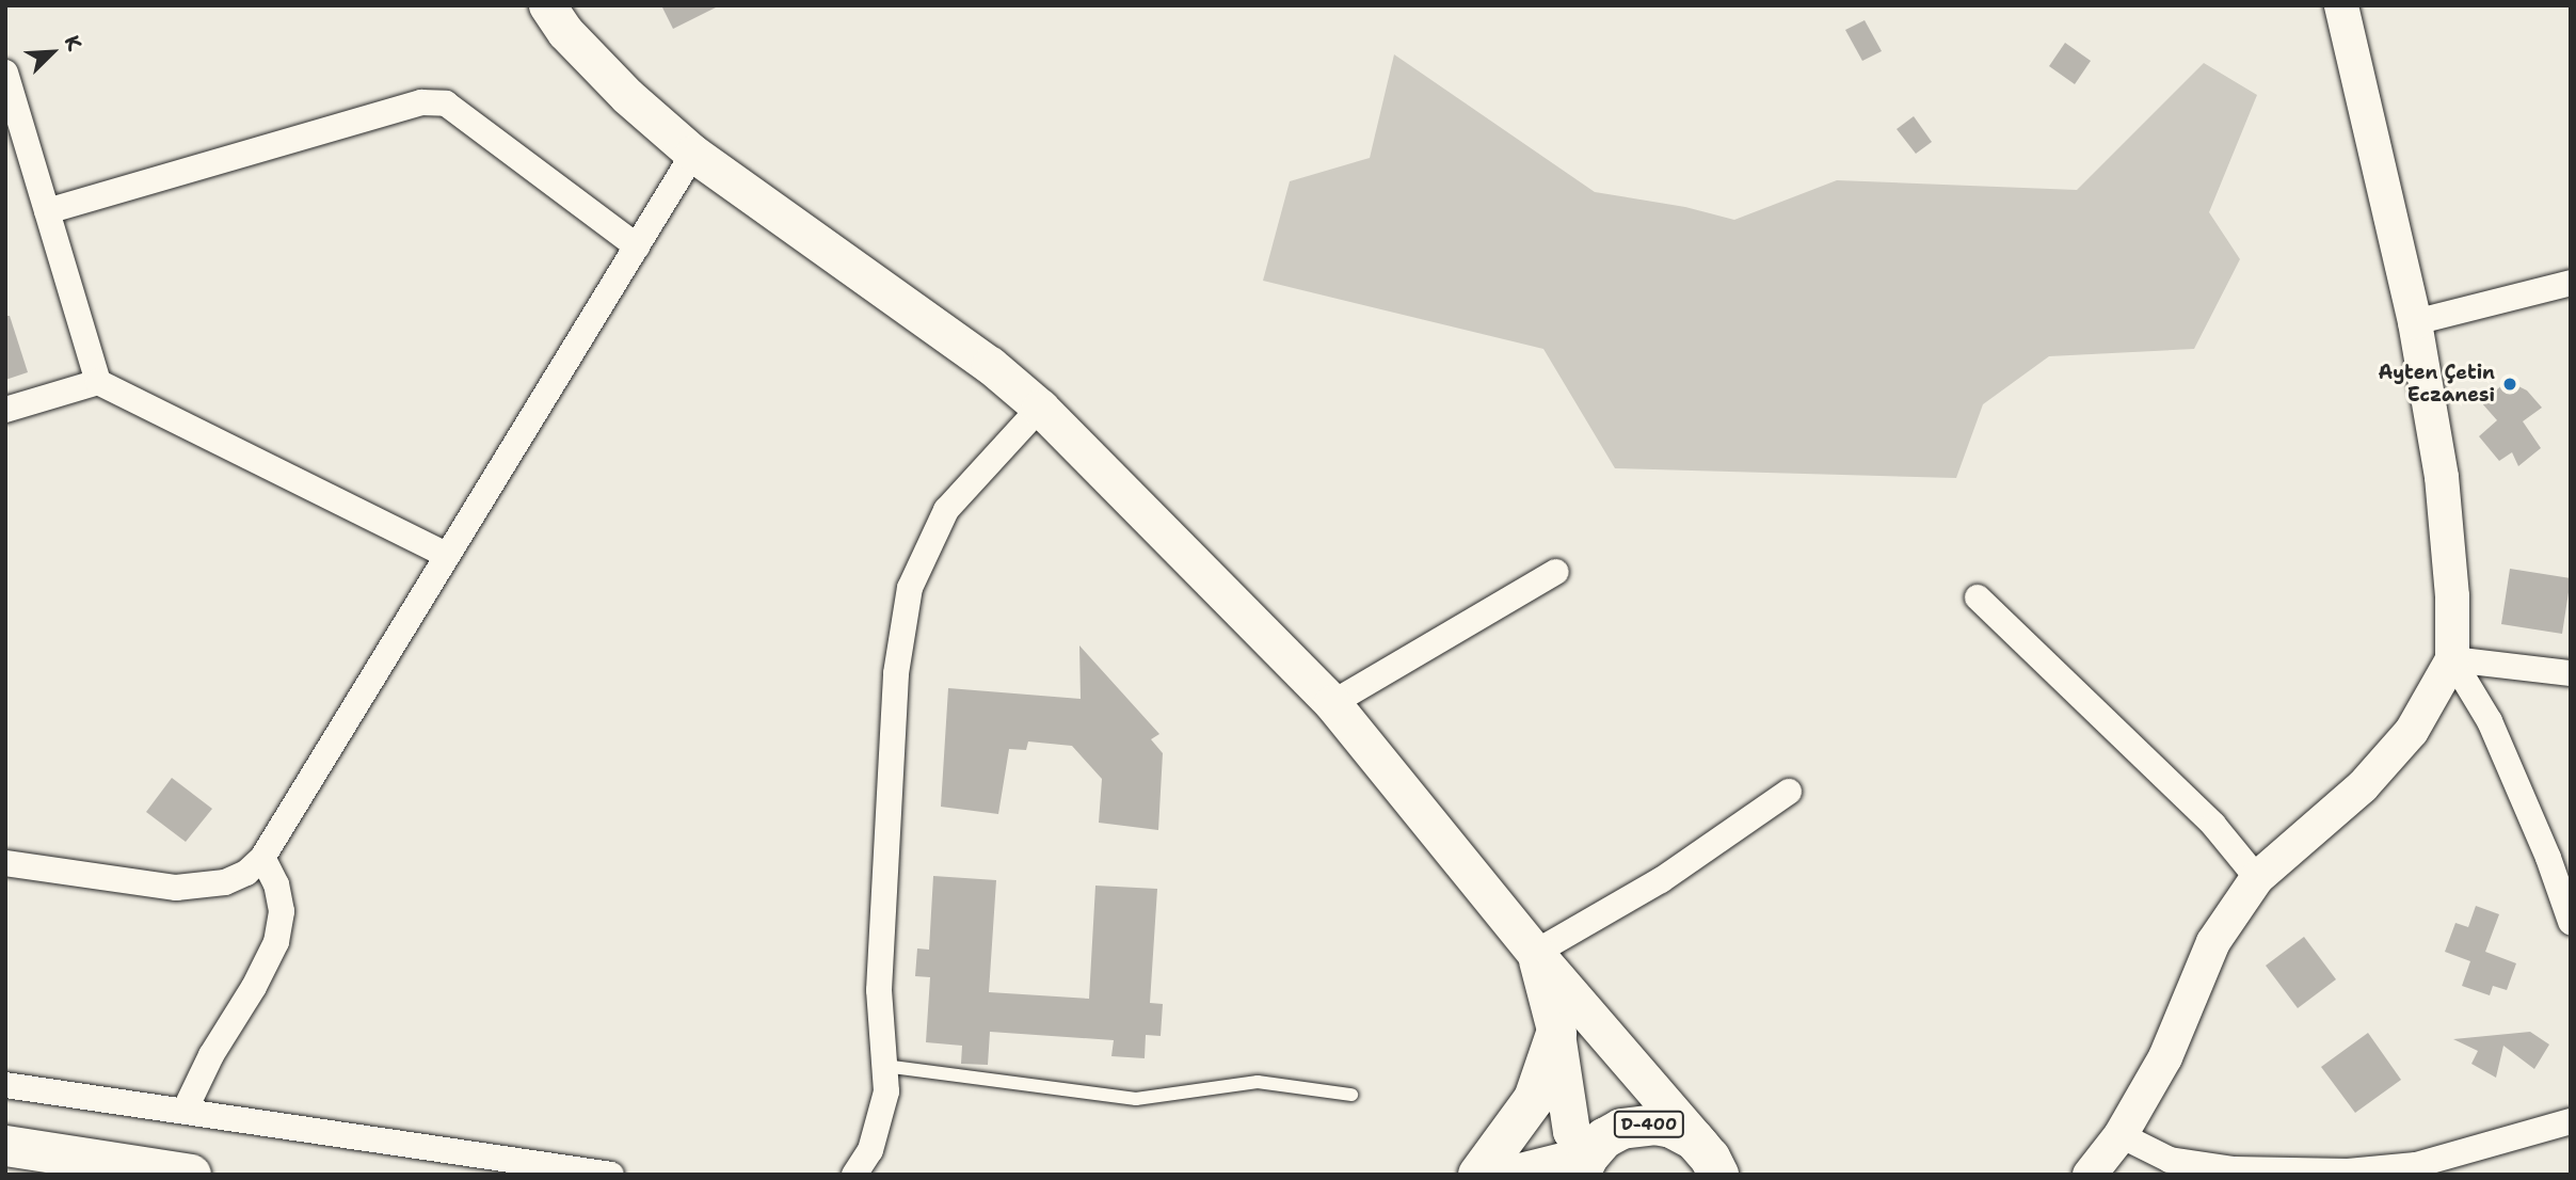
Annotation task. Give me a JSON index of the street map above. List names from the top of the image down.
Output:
{
  "streets": {
    "highway": ["D-400"]
  },
  "places": ["Ayten Çetin Eczanesi"],
  "north": "top right"
}
